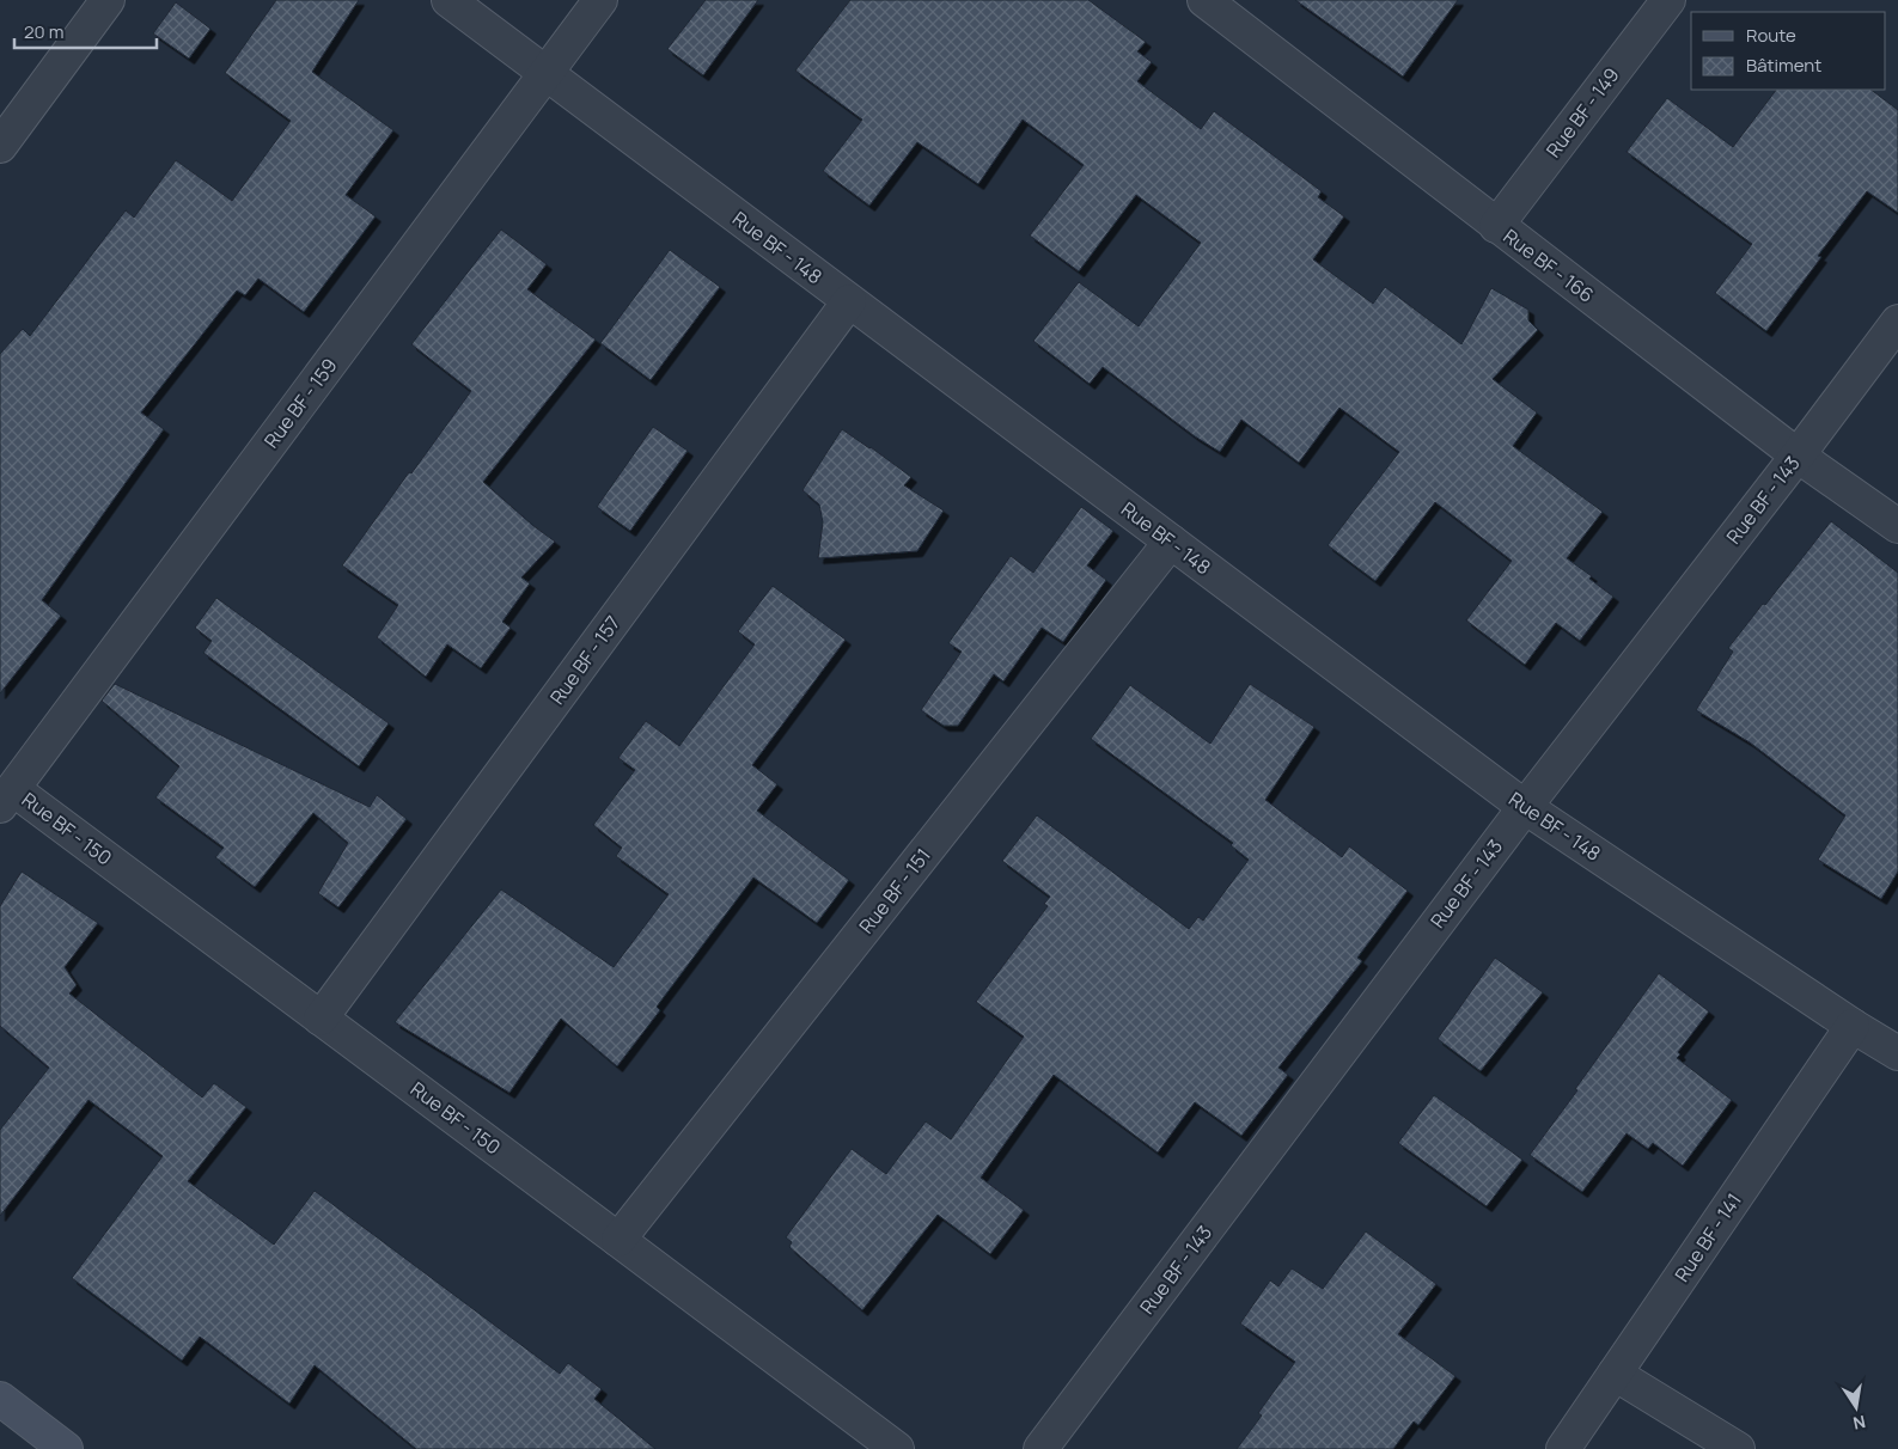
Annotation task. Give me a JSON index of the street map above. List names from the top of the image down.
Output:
{
  "streets": {
    "street": [
      "Rue BF - 149",
      "Rue BF - 148",
      "Rue BF - 166",
      "Rue BF - 159",
      "Rue BF - 143",
      "Rue BF - 157",
      "Rue BF - 150",
      "Rue BF - 151",
      "Rue BF - 141"
    ]
  },
  "crossings": [
    ["Rue BF - 149", "Rue BF - 166"],
    ["Rue BF - 148", "Rue BF - 159"],
    ["Rue BF - 148", "Rue BF - 143"],
    ["Rue BF - 148", "Rue BF - 157"],
    ["Rue BF - 148", "Rue BF - 151"],
    ["Rue BF - 148", "Rue BF - 141"],
    ["Rue BF - 166", "Rue BF - 143"],
    ["Rue BF - 159", "Rue BF - 150"],
    ["Rue BF - 157", "Rue BF - 150"],
    ["Rue BF - 150", "Rue BF - 151"]
  ],
  "legend": ["Route", "Bâtiment"],
  "scale_bar": "20 m",
  "north": "bottom"
}
